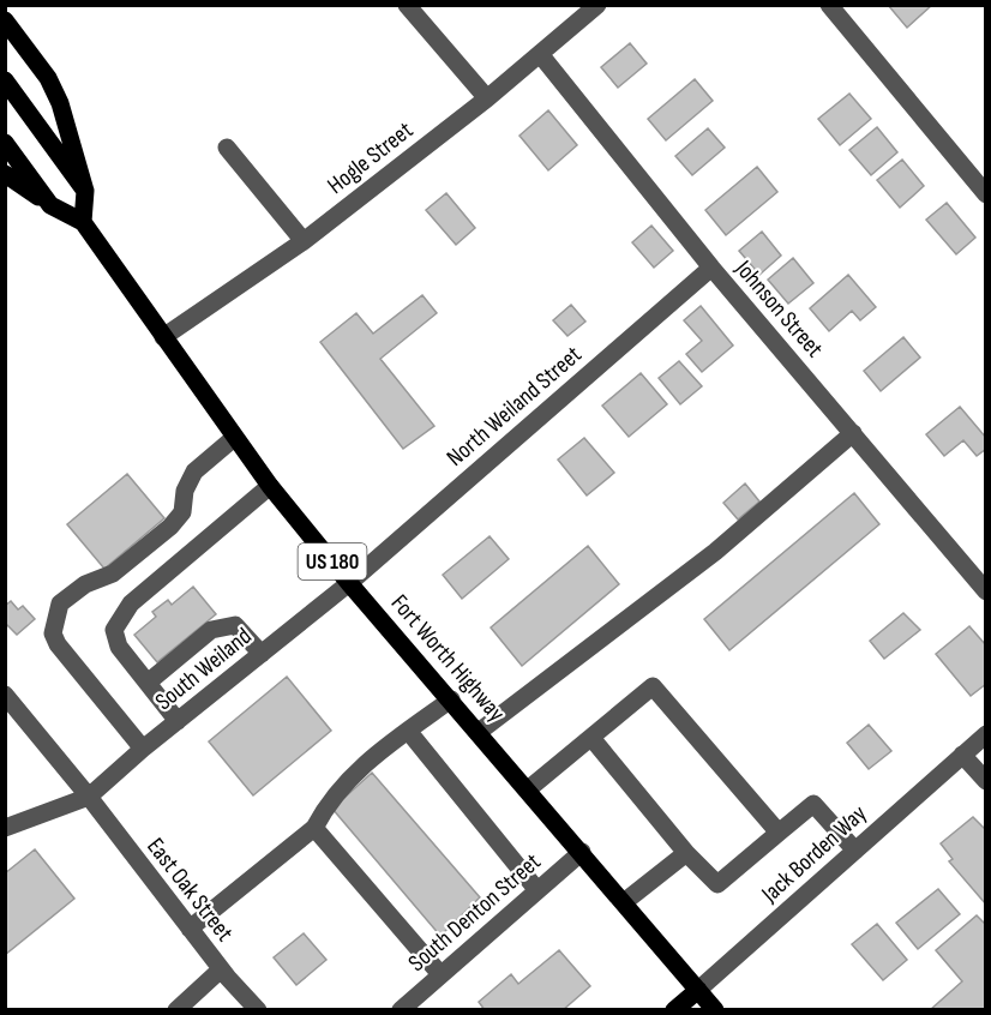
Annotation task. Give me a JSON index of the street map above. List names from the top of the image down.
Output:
{
  "streets": {
    "main road": ["US 180", "Fort Worth Highway", "Jack Borden Way"],
    "street": [
      "Hogle Street",
      "Johnson Street",
      "North Weiland Street",
      "South Weiland",
      "East Oak Street",
      "South Denton Street"
    ]
  },
  "crossings": [
    ["Hogle Street", "Johnson Street"],
    ["Hogle Street", "Fort Worth Highway"],
    ["Johnson Street", "North Weiland Street"],
    ["North Weiland Street", "Fort Worth Highway"],
    ["North Weiland Street", "South Weiland"],
    ["Fort Worth Highway", "South Weiland"],
    ["Fort Worth Highway", "Jack Borden Way"],
    ["Fort Worth Highway", "South Denton Street"],
    ["South Weiland", "East Oak Street"]
  ]
}
